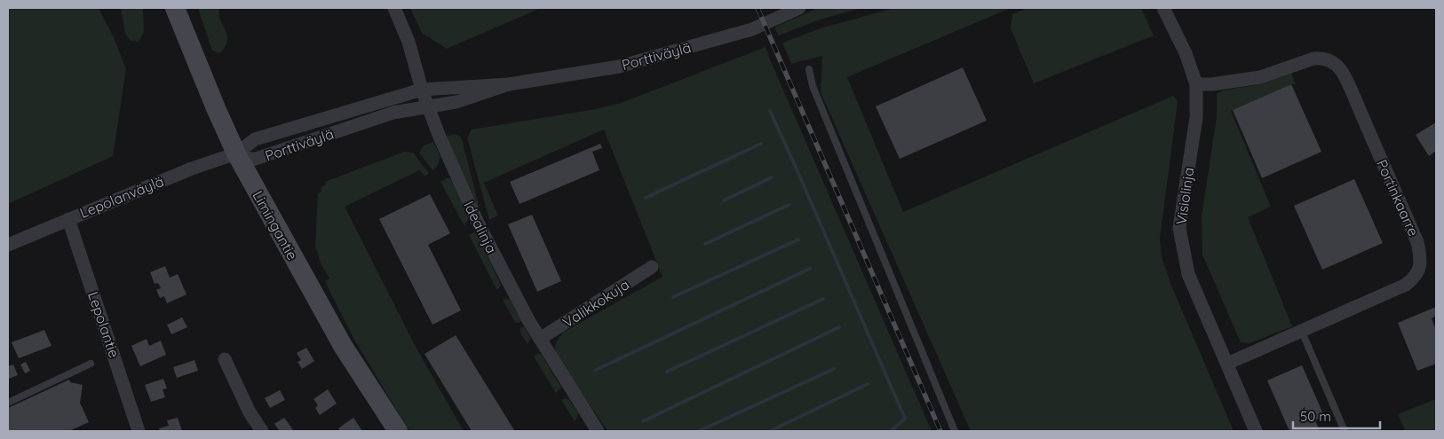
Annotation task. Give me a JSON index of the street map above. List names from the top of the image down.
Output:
{
  "streets": {
    "main road": ["Limingantie"],
    "street": [
      "Porttiväylä",
      "Visiolinja",
      "Lepolanväylä",
      "Portinkaarre",
      "Idealinja",
      "Valikkokuja",
      "Lepolantie"
    ]
  },
  "crossings": [
    ["Porttiväylä", "Lepolanväylä"],
    ["Porttiväylä", "Limingantie"],
    ["Porttiväylä", "Idealinja"],
    ["Visiolinja", "Portinkaarre"],
    ["Lepolanväylä", "Limingantie"],
    ["Lepolanväylä", "Lepolantie"],
    ["Idealinja", "Valikkokuja"]
  ],
  "scale_bar": "50 m"
}
